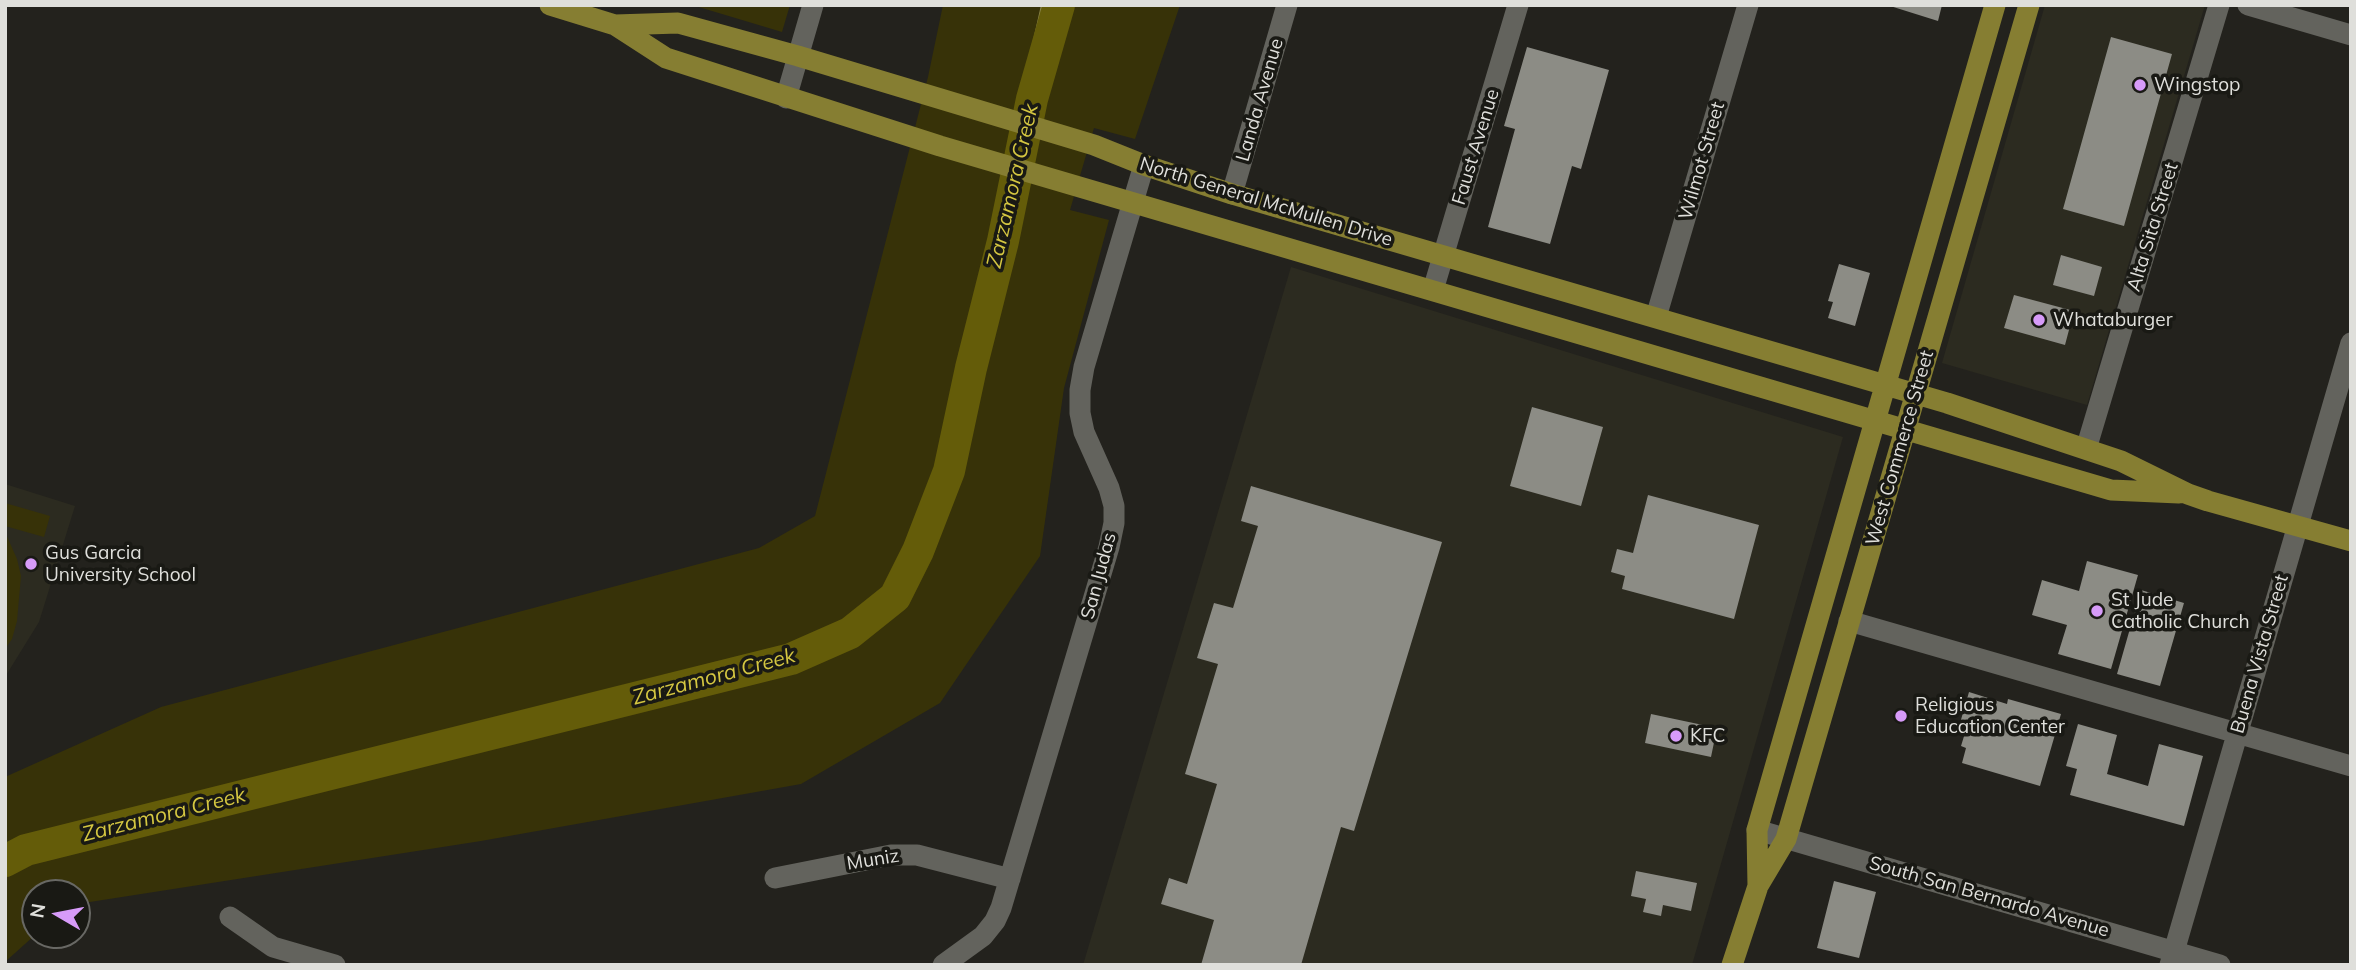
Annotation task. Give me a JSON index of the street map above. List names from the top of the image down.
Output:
{
  "streets": {
    "main road": ["North General McMullen Drive", "West Commerce Street"],
    "street": [
      "Landa Avenue",
      "Faust Avenue",
      "Wilmot Street",
      "Alta Sita Street",
      "San Judas",
      "Buena Vista Street",
      "Muniz",
      "South San Bernardo Avenue"
    ]
  },
  "crossings": [
    ["Landa Avenue", "North General McMullen Drive"],
    ["Faust Avenue", "North General McMullen Drive"],
    ["Wilmot Street", "North General McMullen Drive"],
    ["North General McMullen Drive", "Alta Sita Street"],
    ["North General McMullen Drive", "West Commerce Street"],
    ["North General McMullen Drive", "San Judas"],
    ["West Commerce Street", "South San Bernardo Avenue"],
    ["San Judas", "Muniz"],
    ["Buena Vista Street", "South San Bernardo Avenue"]
  ],
  "water": ["Zarzamora Creek"],
  "places": [
    "Wingstop",
    "Whataburger",
    "Gus Garcia University School",
    "St Jude Catholic Church",
    "Religious Education Center",
    "KFC"
  ],
  "north": "left"
}
